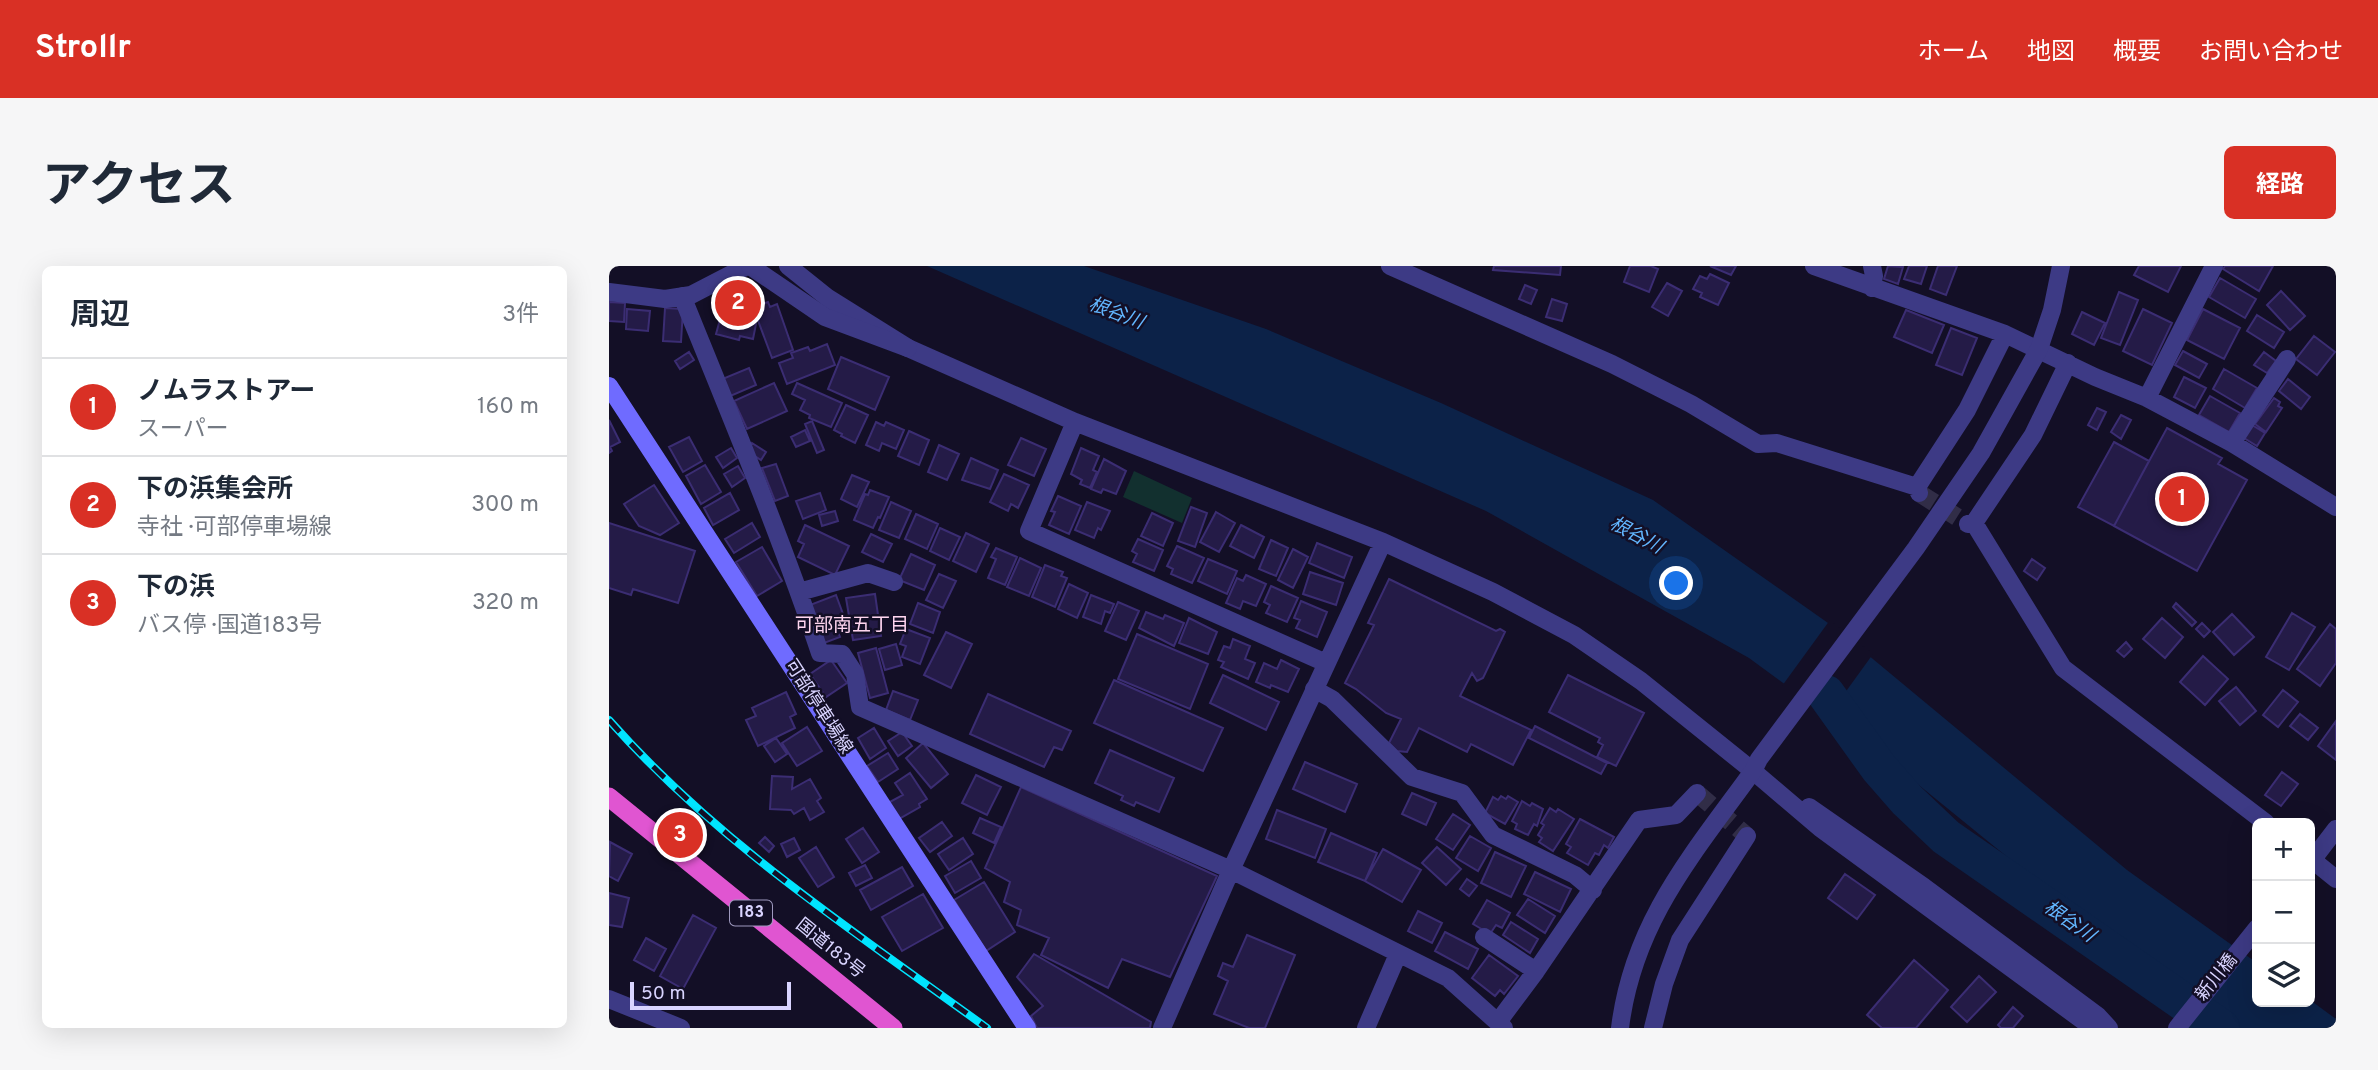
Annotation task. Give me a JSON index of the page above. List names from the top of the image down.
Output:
{
  "streets": {
    "highway": ["183", "国道183号"],
    "main road": ["可部停車場線"],
    "street": ["新川橋"]
  },
  "districts": ["可部南五丁目"],
  "water": ["根谷川"],
  "scale_bar": "50 m",
  "page": {
    "header": "Strollr",
    "nav": [
      "ホーム",
      "地図",
      "概要",
      "お問い合わせ"
    ],
    "title": "アクセス",
    "buttons": "経路",
    "heading": ["周辺", "3件"],
    "pins": ["2", "1", "3"],
    "list": [
      {
        "mark": "1",
        "name": "ノムラストアー",
        "note": "スーパー",
        "value": "160 m"
      },
      {
        "mark": "2",
        "name": "下の浜集会所",
        "note": "寺社 · 可部停車場線",
        "value": "300 m"
      },
      {
        "mark": "3",
        "name": "下の浜",
        "note": "バス停 · 国道183号",
        "value": "320 m"
      }
    ],
    "map_buttons": ["+", "−"],
    "scale": "50 m"
  }
}
